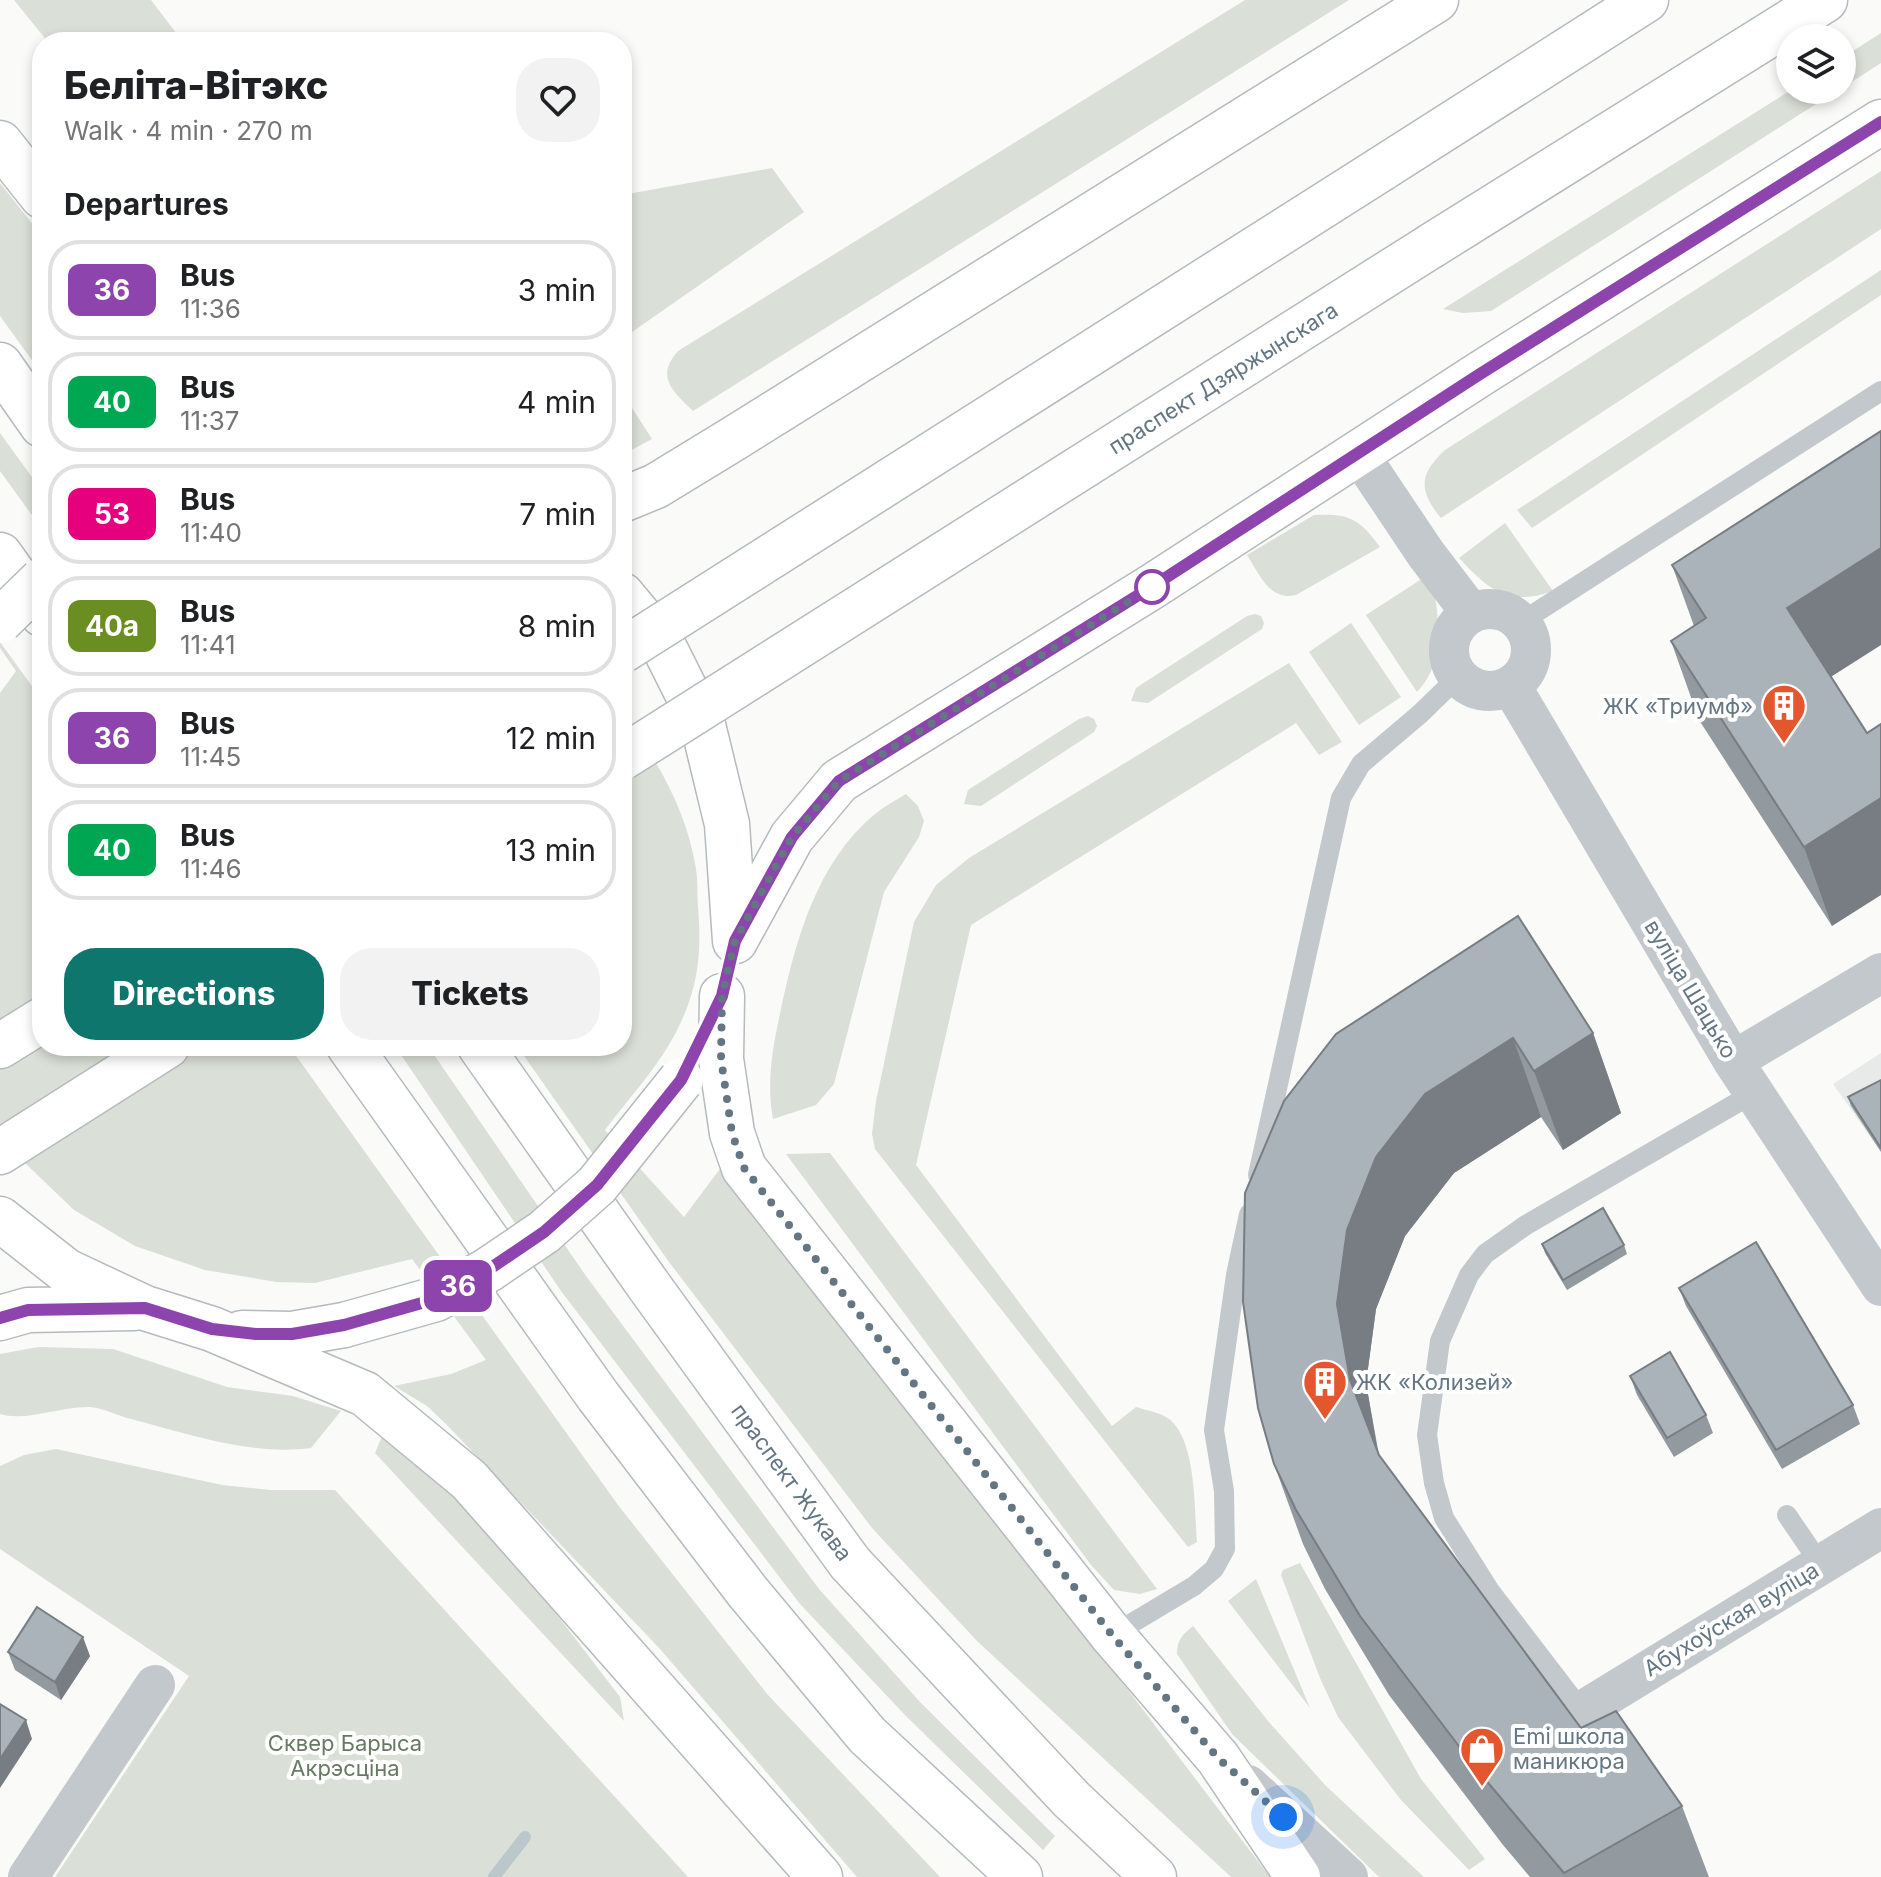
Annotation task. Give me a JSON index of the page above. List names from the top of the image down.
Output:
{
  "streets": {
    "main road": ["праспект Дзяржынскага", "праспект Жукава"],
    "street": ["вуліца Шацько", "Абухоўская вуліца"]
  },
  "parks": ["Сквер Барыса Акрэсціна"],
  "places": {
    "building": ["ЖК «Триумф»", "ЖК «Колизей»"],
    "shop": ["Emi школа маникюра"]
  },
  "lines": ["bus line 36"],
  "page": {
    "on_map": "36",
    "heading": [
      ["Беліта-Вітэкс", "Walk · 4 min · 270 m"],
      "Departures"
    ],
    "list": [
      {
        "mark": "36",
        "name": "Bus",
        "note": "11:36",
        "value": "3 min"
      },
      {
        "mark": "40",
        "name": "Bus",
        "note": "11:37",
        "value": "4 min"
      },
      {
        "mark": "53",
        "name": "Bus",
        "note": "11:40",
        "value": "7 min"
      },
      {
        "mark": "40а",
        "name": "Bus",
        "note": "11:41",
        "value": "8 min"
      },
      {
        "mark": "36",
        "name": "Bus",
        "note": "11:45",
        "value": "12 min"
      },
      {
        "mark": "40",
        "name": "Bus",
        "note": "11:46",
        "value": "13 min"
      }
    ],
    "buttons": ["Directions", "Tickets"]
  }
}
